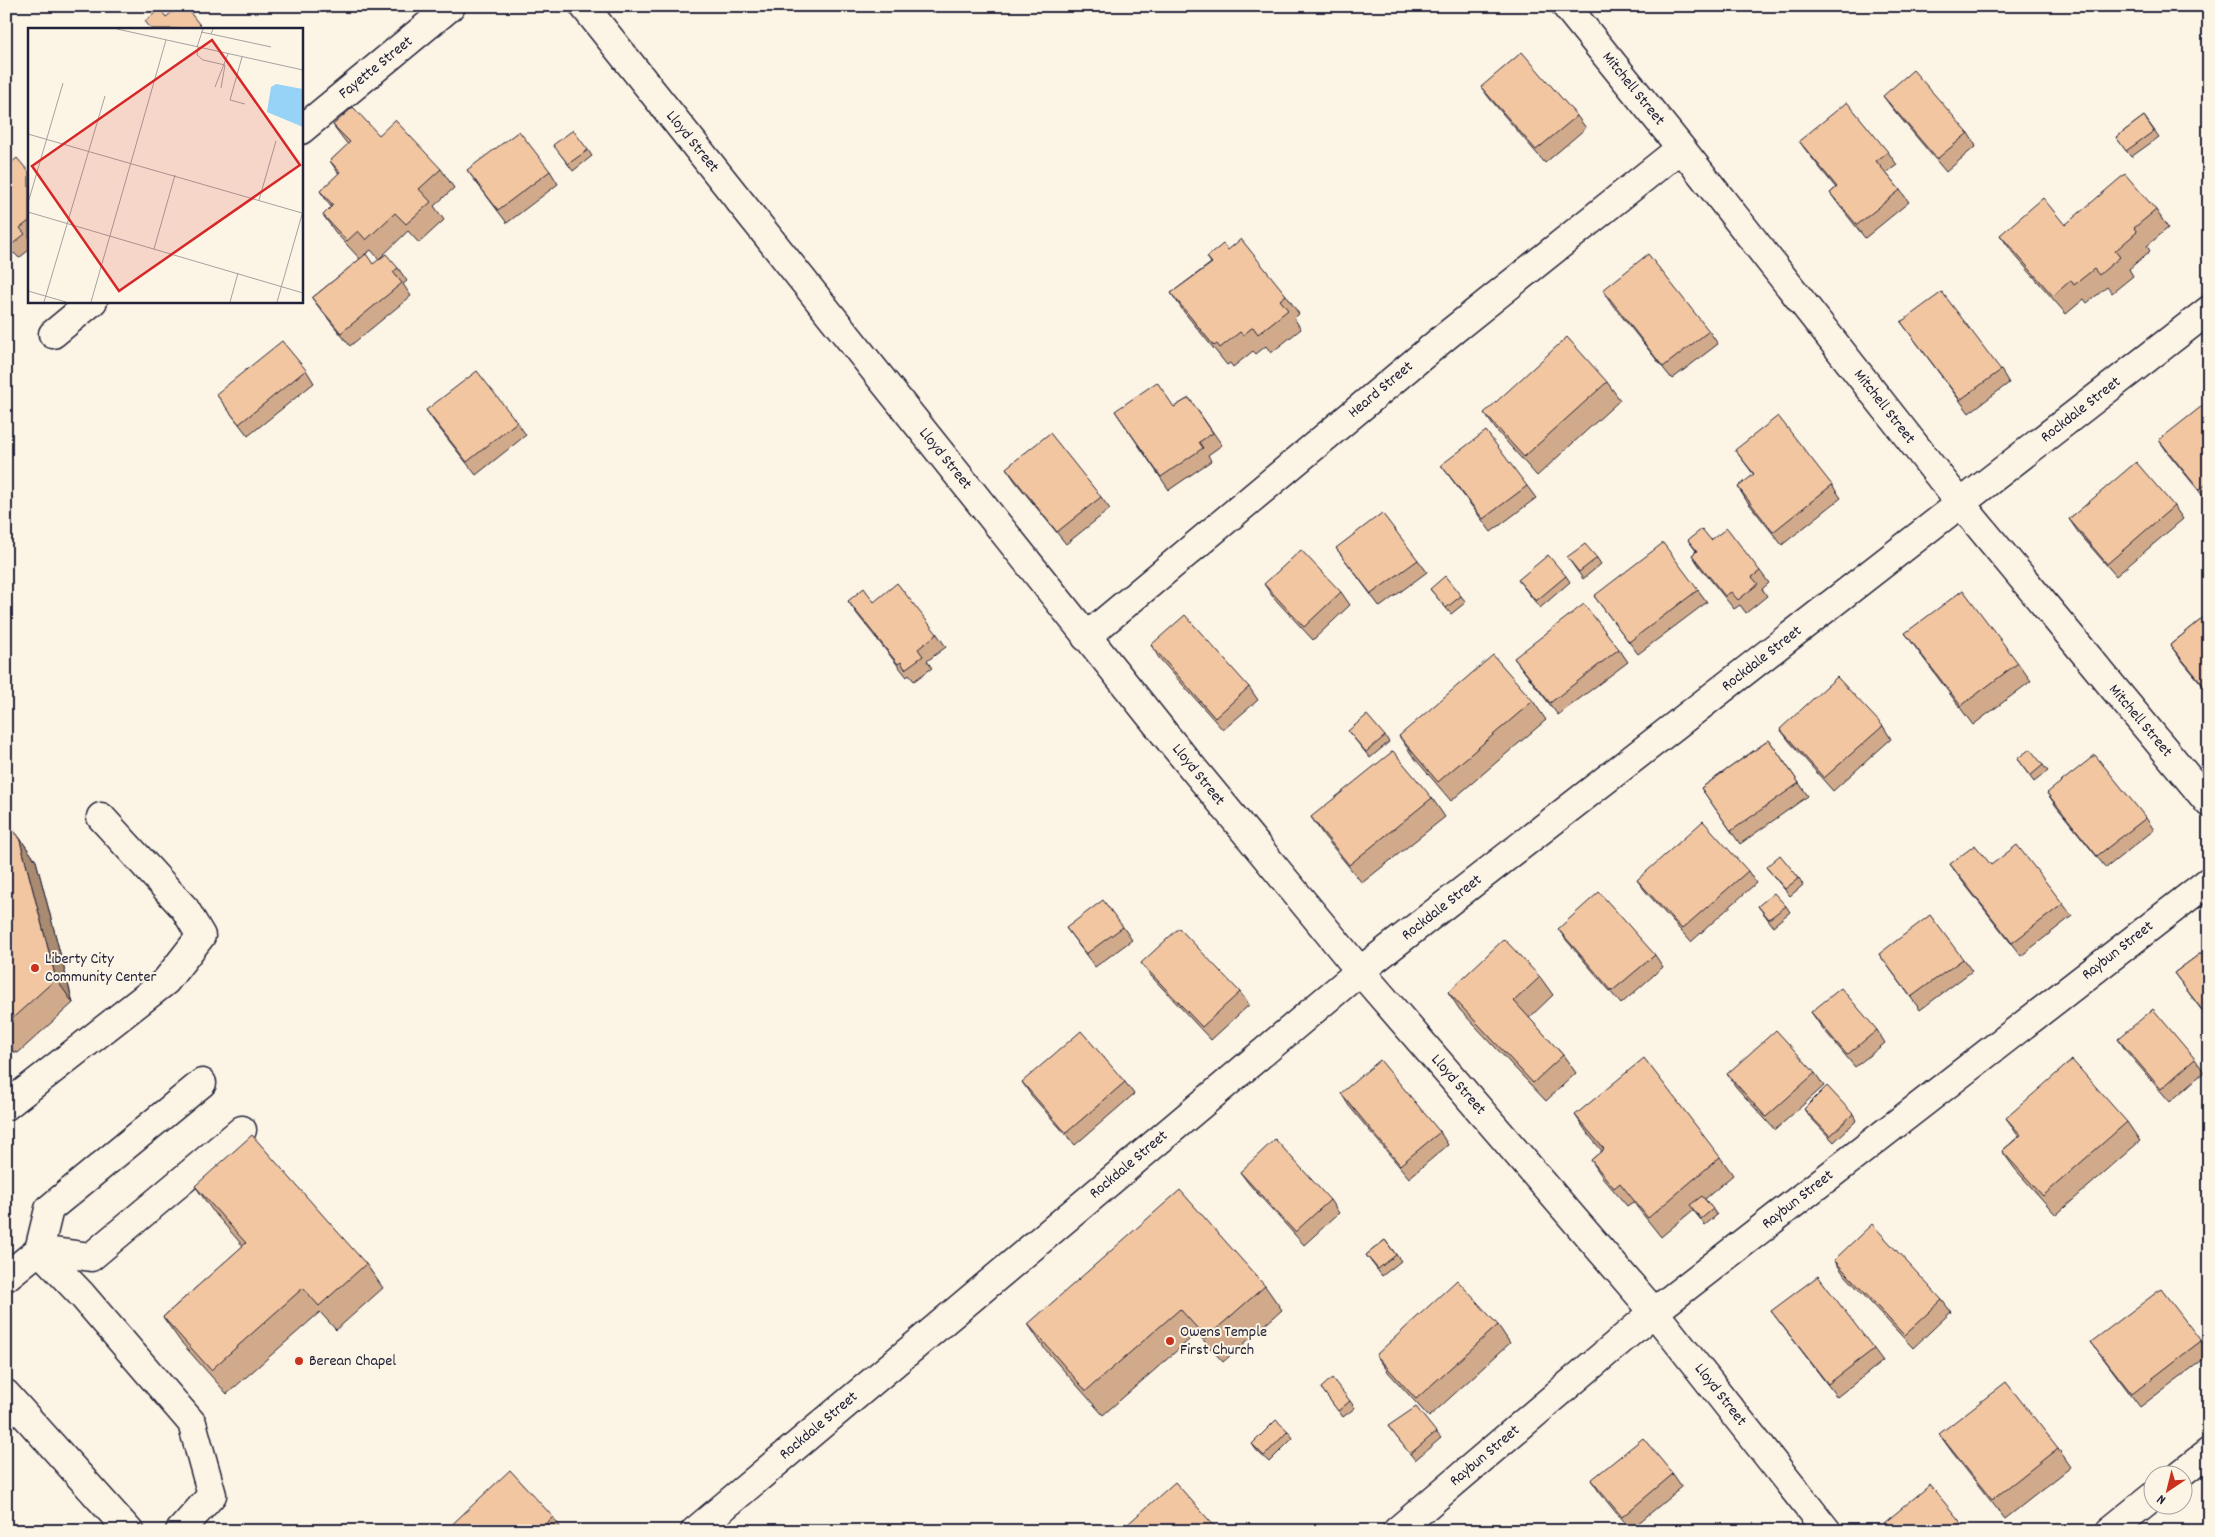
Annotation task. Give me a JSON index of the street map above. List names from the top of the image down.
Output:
{
  "streets": {
    "street": [
      "Fayette Street",
      "Mitchell Street",
      "Lloyd Street",
      "Heard Street",
      "Rockdale Street",
      "Raybun Street"
    ]
  },
  "crossings": [
    ["Mitchell Street", "Heard Street"],
    ["Mitchell Street", "Rockdale Street"],
    ["Lloyd Street", "Heard Street"],
    ["Lloyd Street", "Rockdale Street"],
    ["Lloyd Street", "Raybun Street"]
  ],
  "places": ["Liberty City Community Center", "Owens Temple First Church", "Berean Chapel"],
  "north": "bottom left"
}
